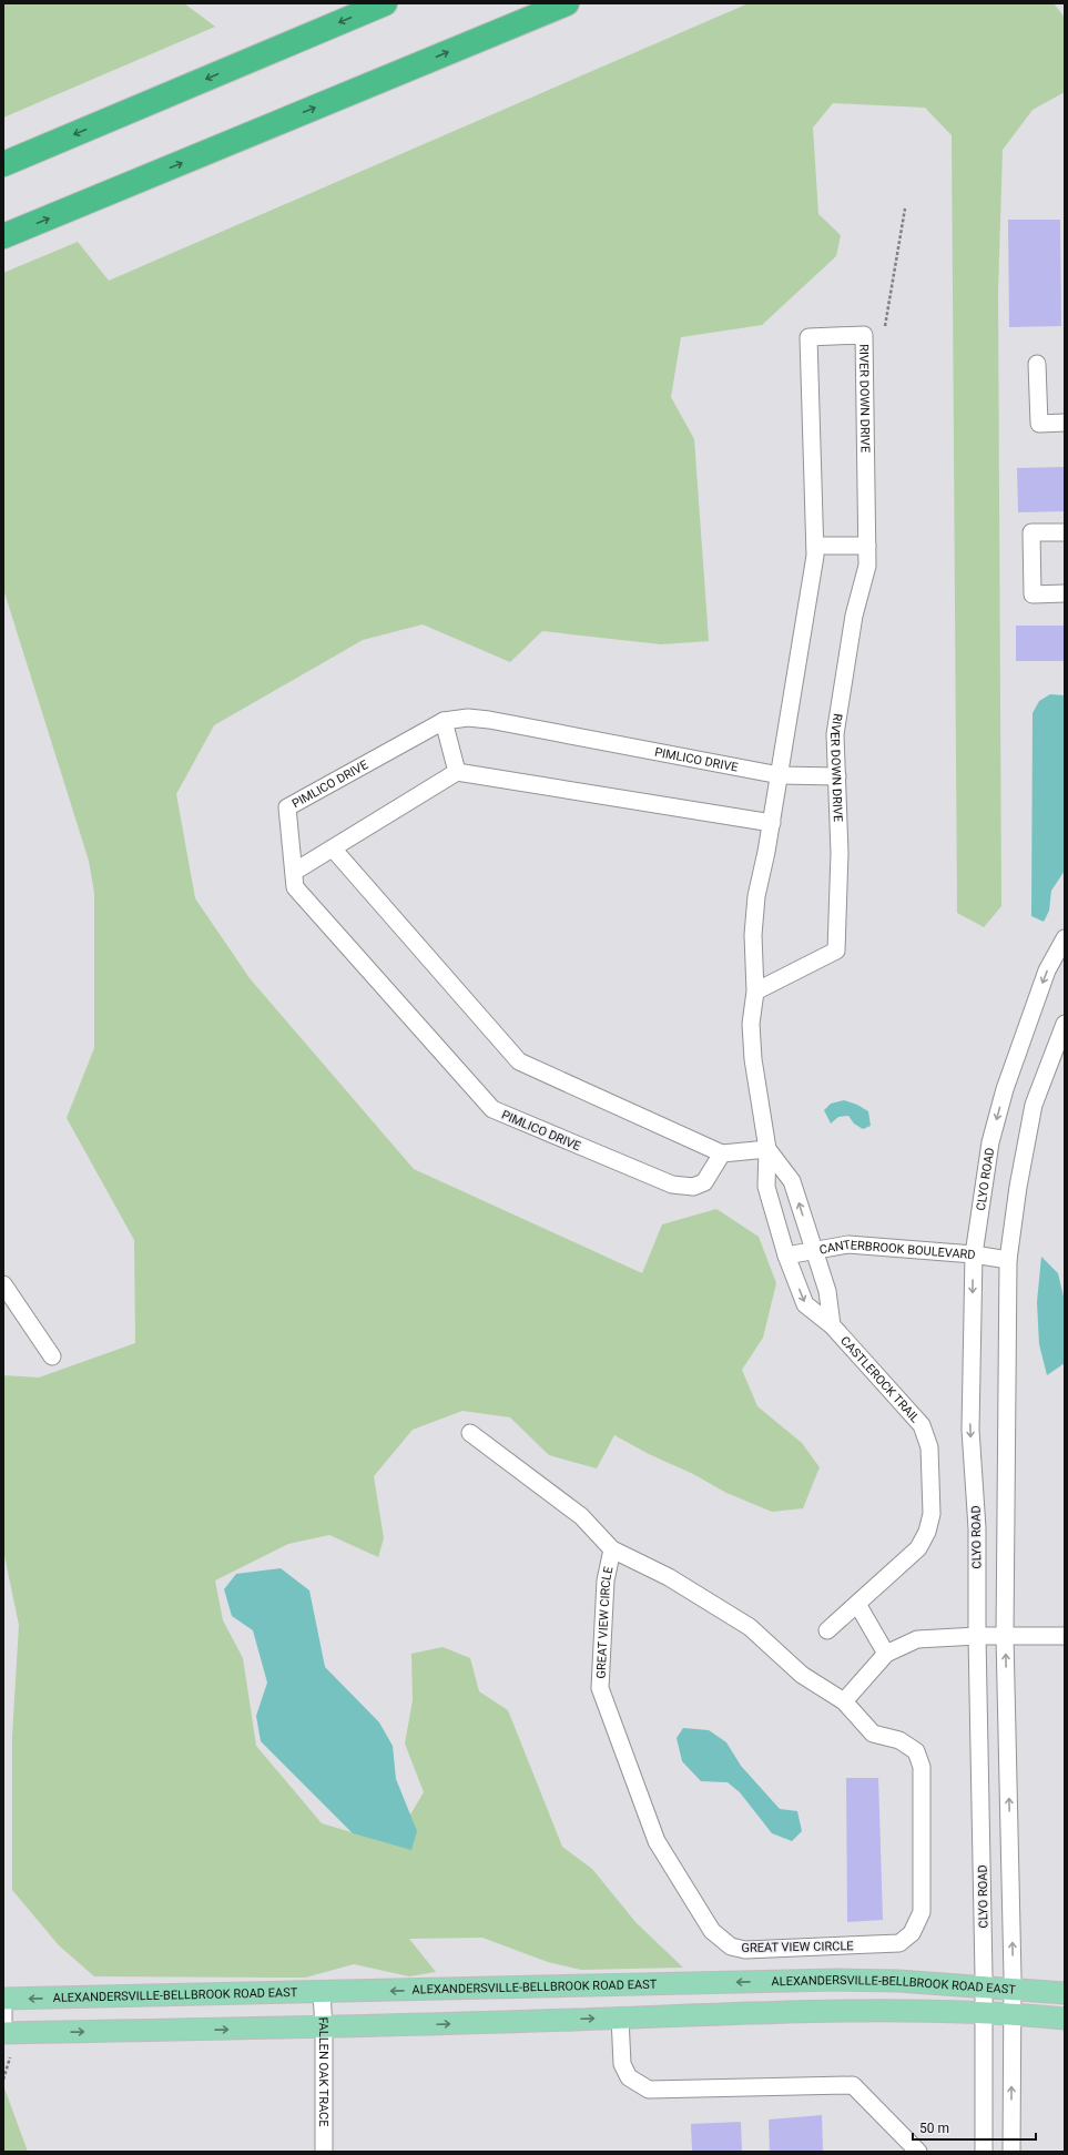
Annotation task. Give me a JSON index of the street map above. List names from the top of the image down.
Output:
{
  "streets": {
    "main road": ["ALEXANDERSVILLE-BELLBROOK ROAD EAST"],
    "street": [
      "RIVER DOWN DRIVE",
      "PIMLICO DRIVE",
      "CLYO ROAD",
      "CANTERBROOK BOULEVARD",
      "CASTLEROCK TRAIL",
      "GREAT VIEW CIRCLE",
      "FALLEN OAK TRACE"
    ]
  },
  "crossings": [
    ["RIVER DOWN DRIVE", "PIMLICO DRIVE"],
    ["RIVER DOWN DRIVE", "CANTERBROOK BOULEVARD"],
    ["RIVER DOWN DRIVE", "CASTLEROCK TRAIL"],
    ["CLYO ROAD", "CANTERBROOK BOULEVARD"],
    ["CLYO ROAD", "ALEXANDERSVILLE-BELLBROOK ROAD EAST"],
    ["CANTERBROOK BOULEVARD", "CASTLEROCK TRAIL"],
    ["ALEXANDERSVILLE-BELLBROOK ROAD EAST", "FALLEN OAK TRACE"]
  ],
  "scale_bar": "50 m"
}
